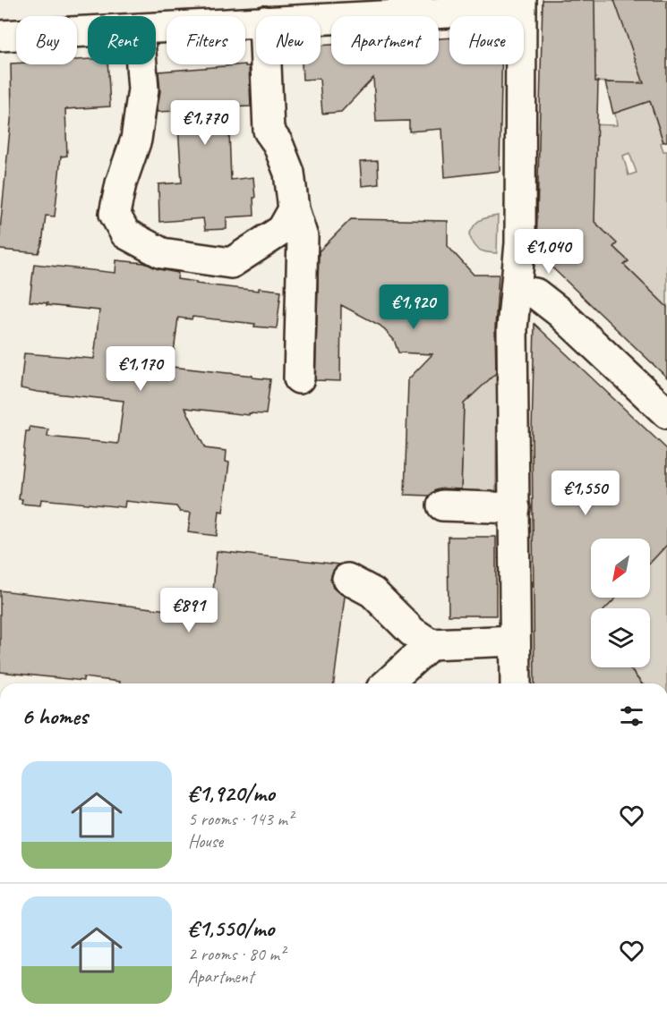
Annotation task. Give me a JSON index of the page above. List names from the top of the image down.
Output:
{
  "north": "bottom left",
  "page": {
    "chip": [
      "Buy",
      "Rent",
      "Filters",
      "New",
      "Apartment",
      "House"
    ],
    "price": [
      "€1,770",
      "€1,040",
      "€1,920",
      "€1,170",
      "€1,550",
      "€891"
    ],
    "heading": "6 homes",
    "list": [
      {
        "name": "€1,920/mo",
        "note": "5 rooms · 143 m² · House"
      },
      {
        "name": "€1,550/mo",
        "note": "2 rooms · 80 m² · Apartment"
      }
    ]
  }
}
